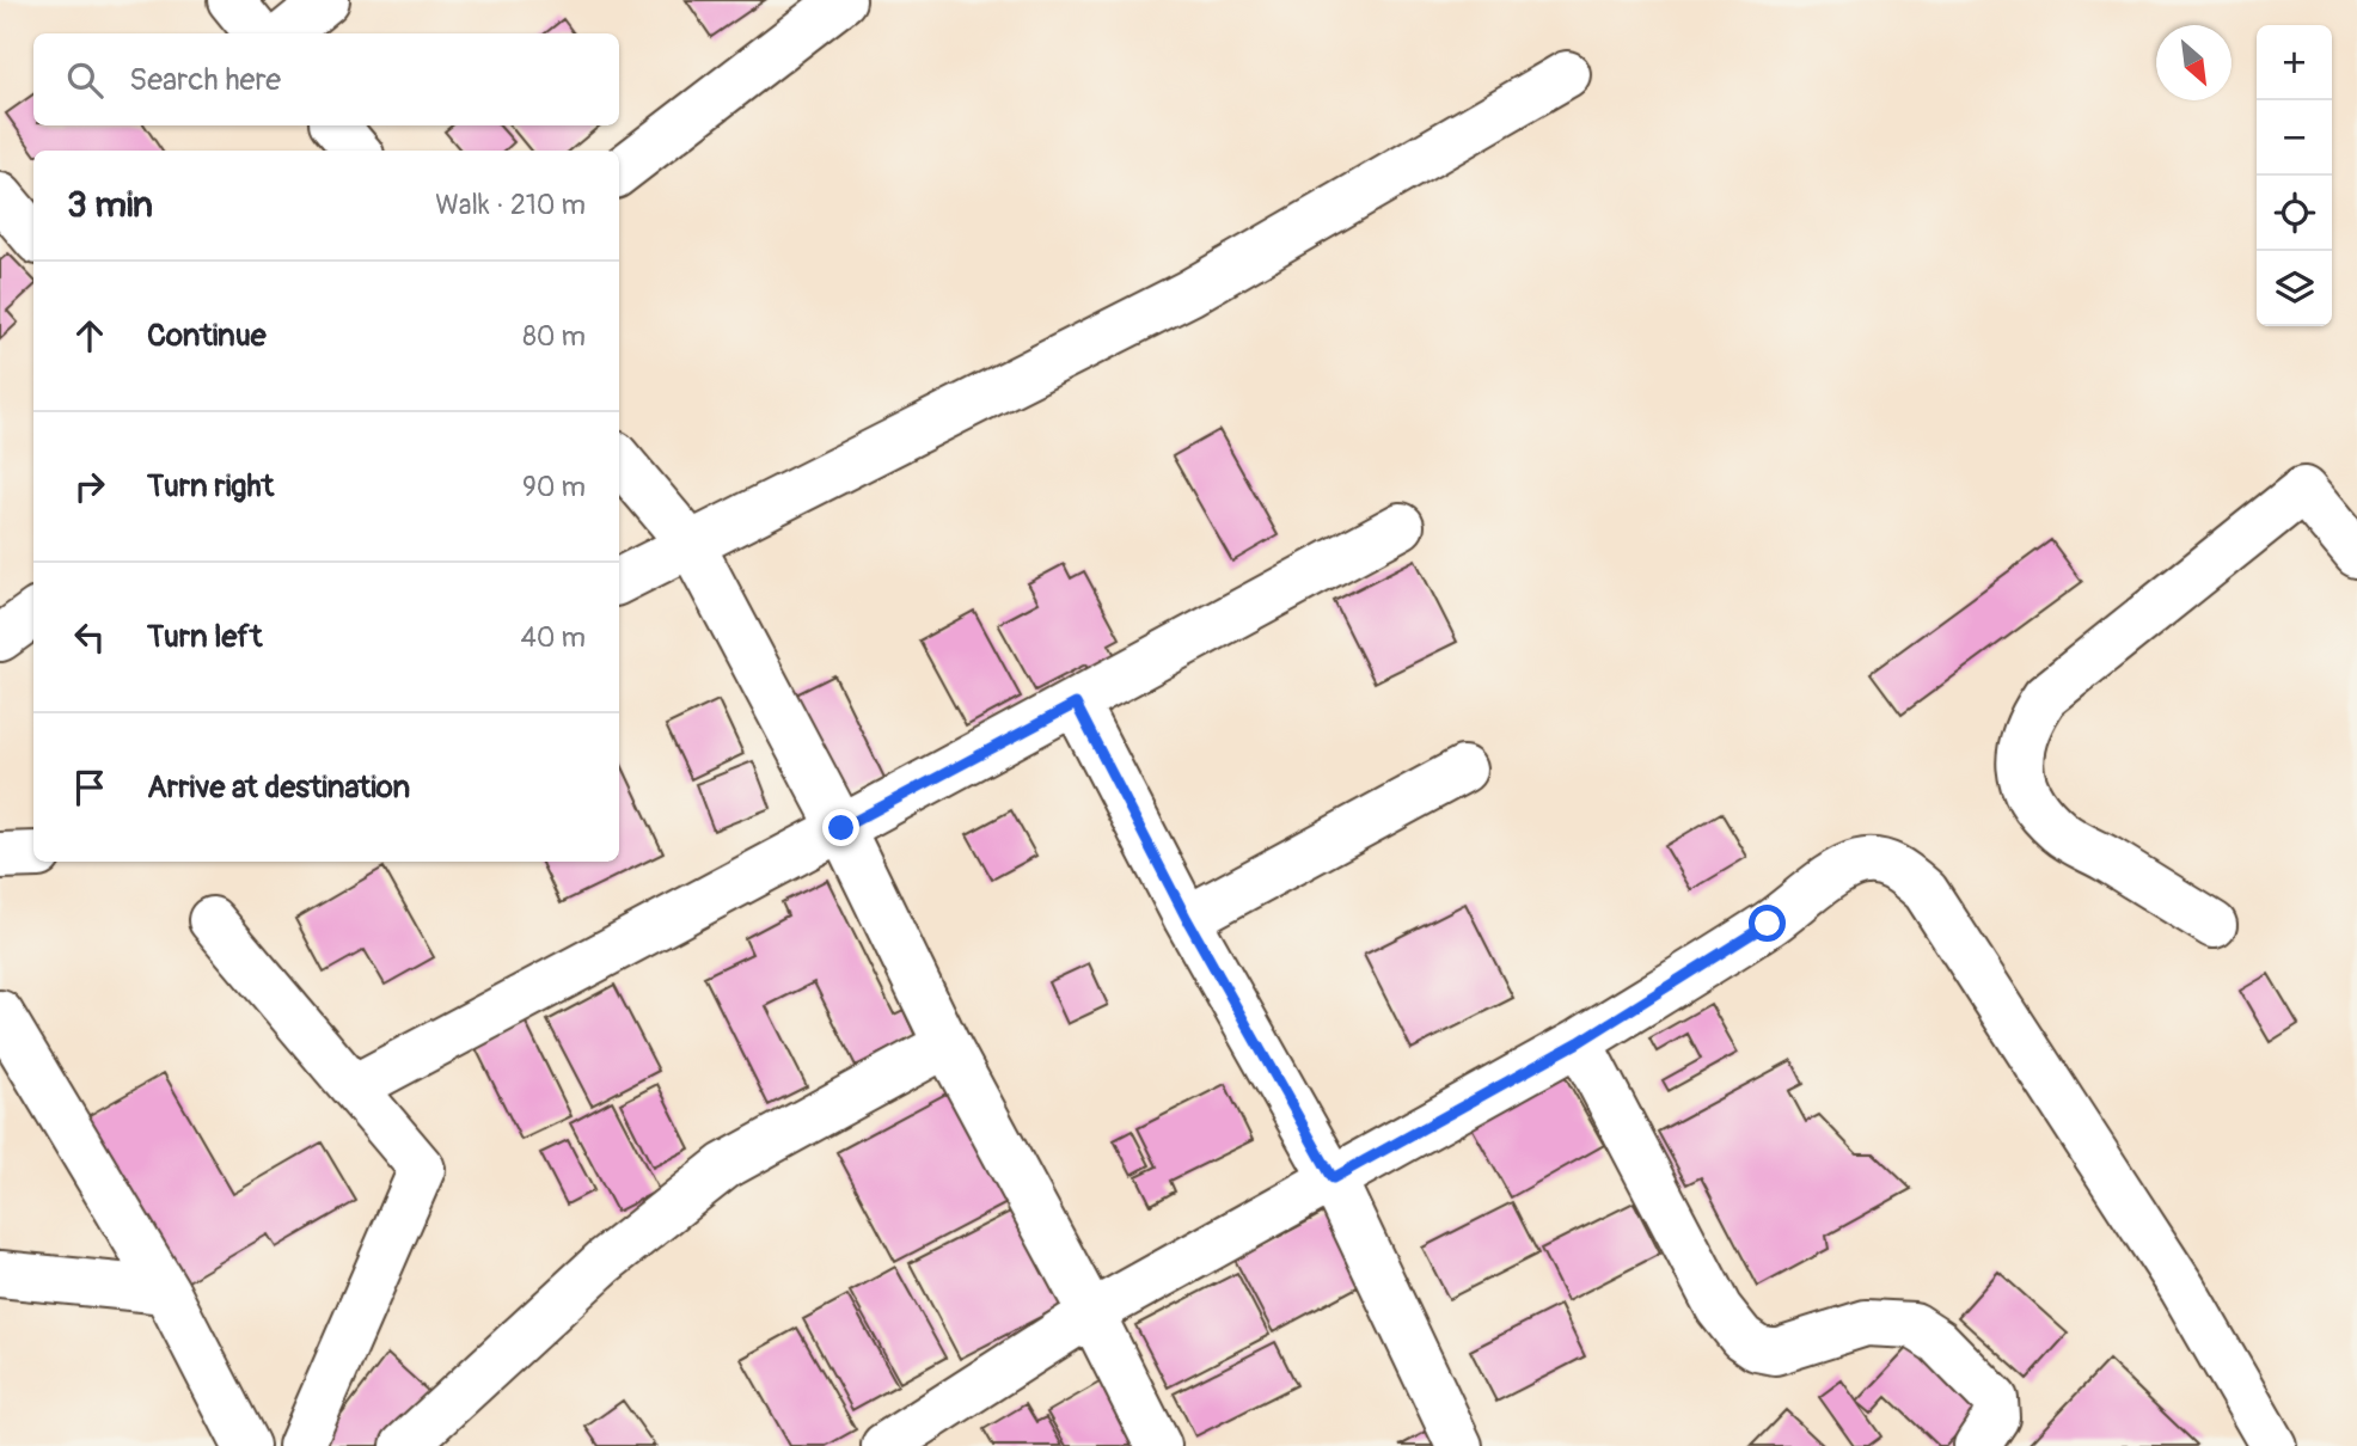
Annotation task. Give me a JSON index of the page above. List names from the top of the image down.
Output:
{
  "north": "bottom right",
  "page": {
    "map_buttons": ["+", "−"],
    "search": "Search here",
    "heading": ["3 min", "Walk · 210 m"],
    "list": [
      ["Continue", "80 m"],
      ["Turn right", "90 m"],
      ["Turn left", "40 m"],
      "Arrive at destination"
    ]
  }
}
